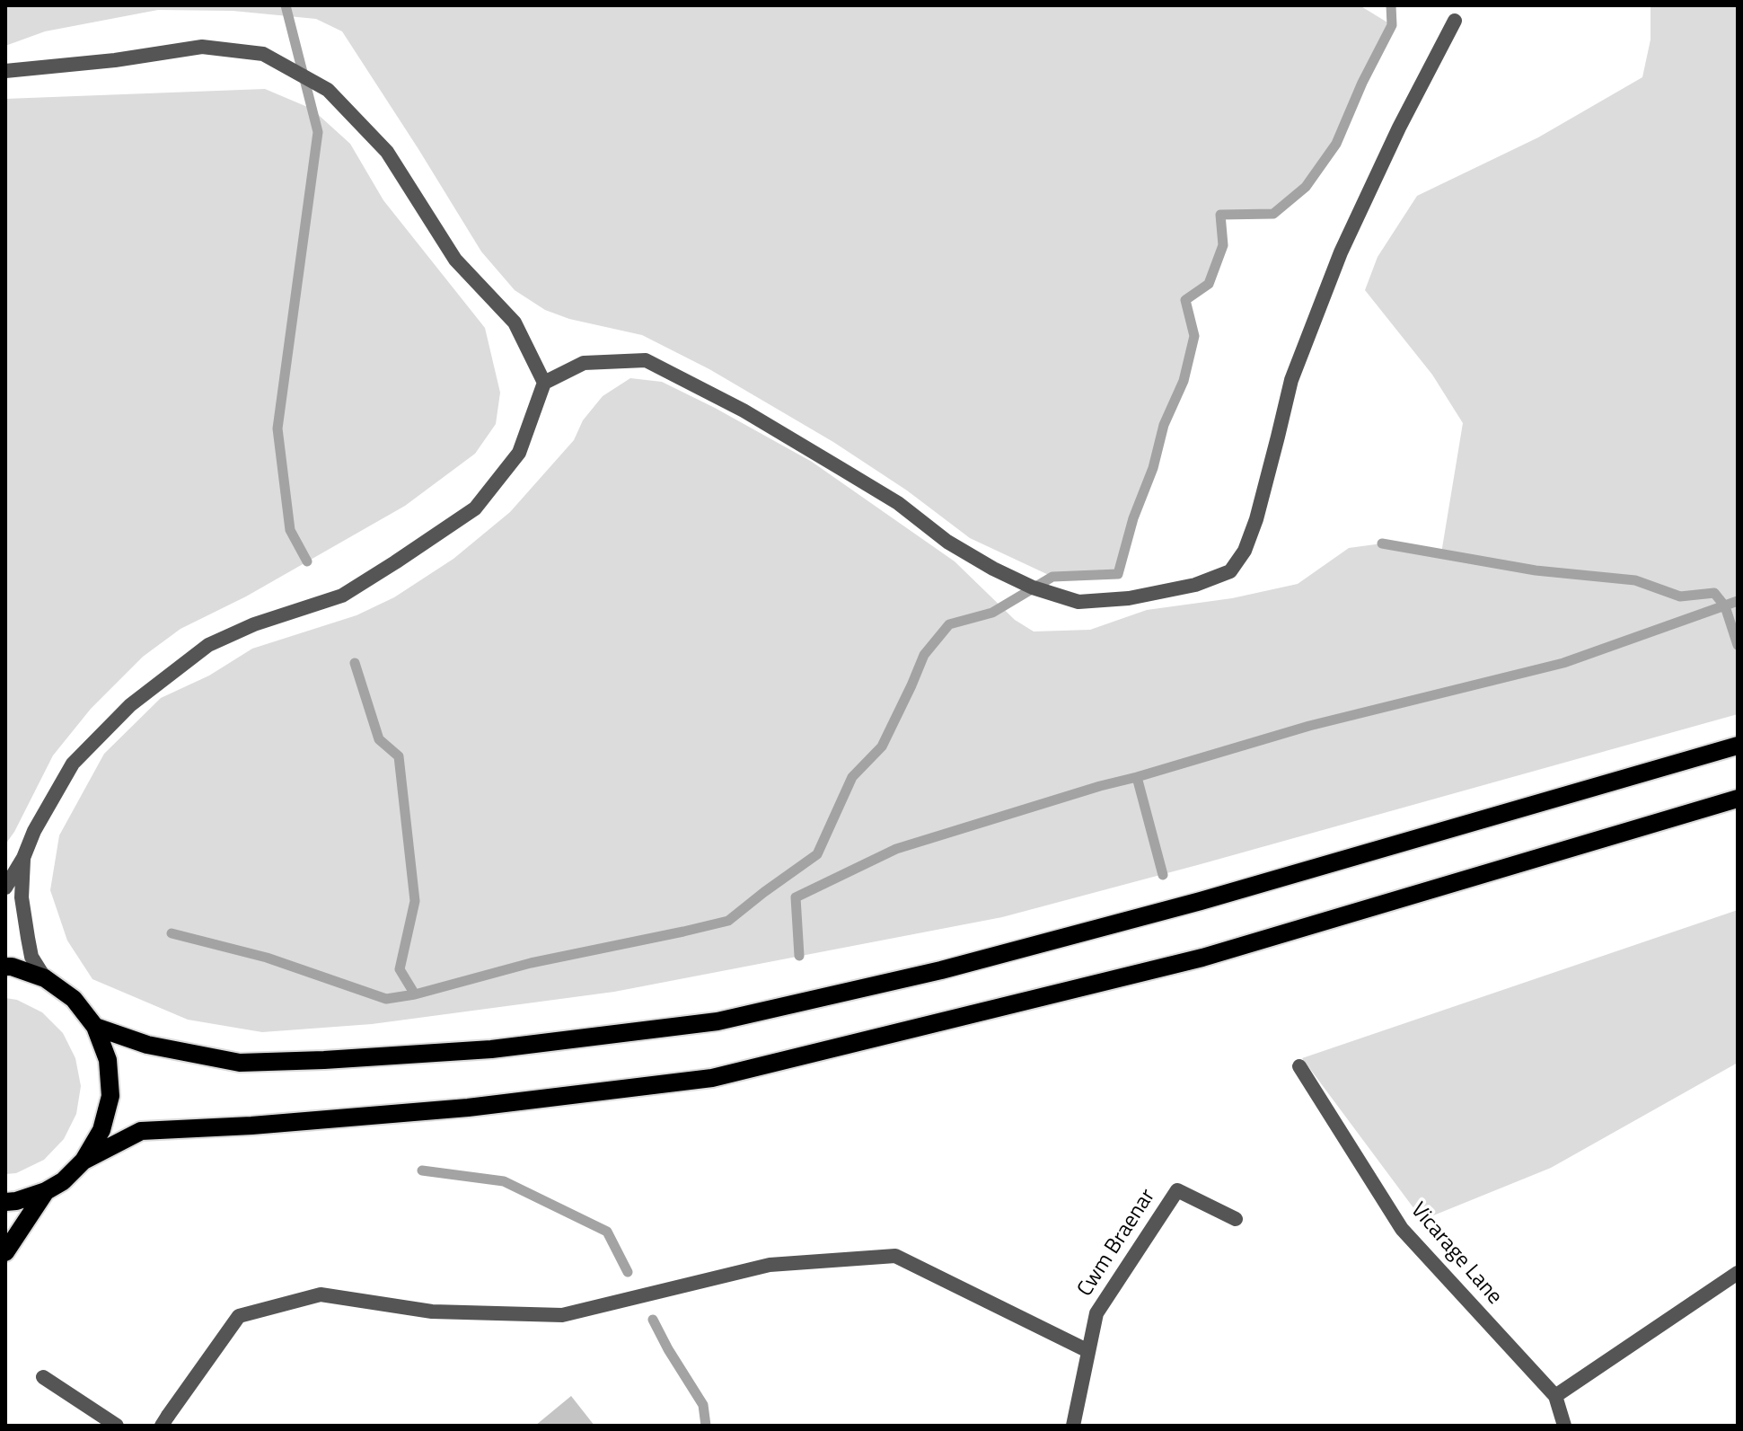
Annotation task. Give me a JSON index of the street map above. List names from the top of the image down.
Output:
{
  "streets": {
    "street": ["Cwm Braenar", "Vicarage Lane"]
  }
}
